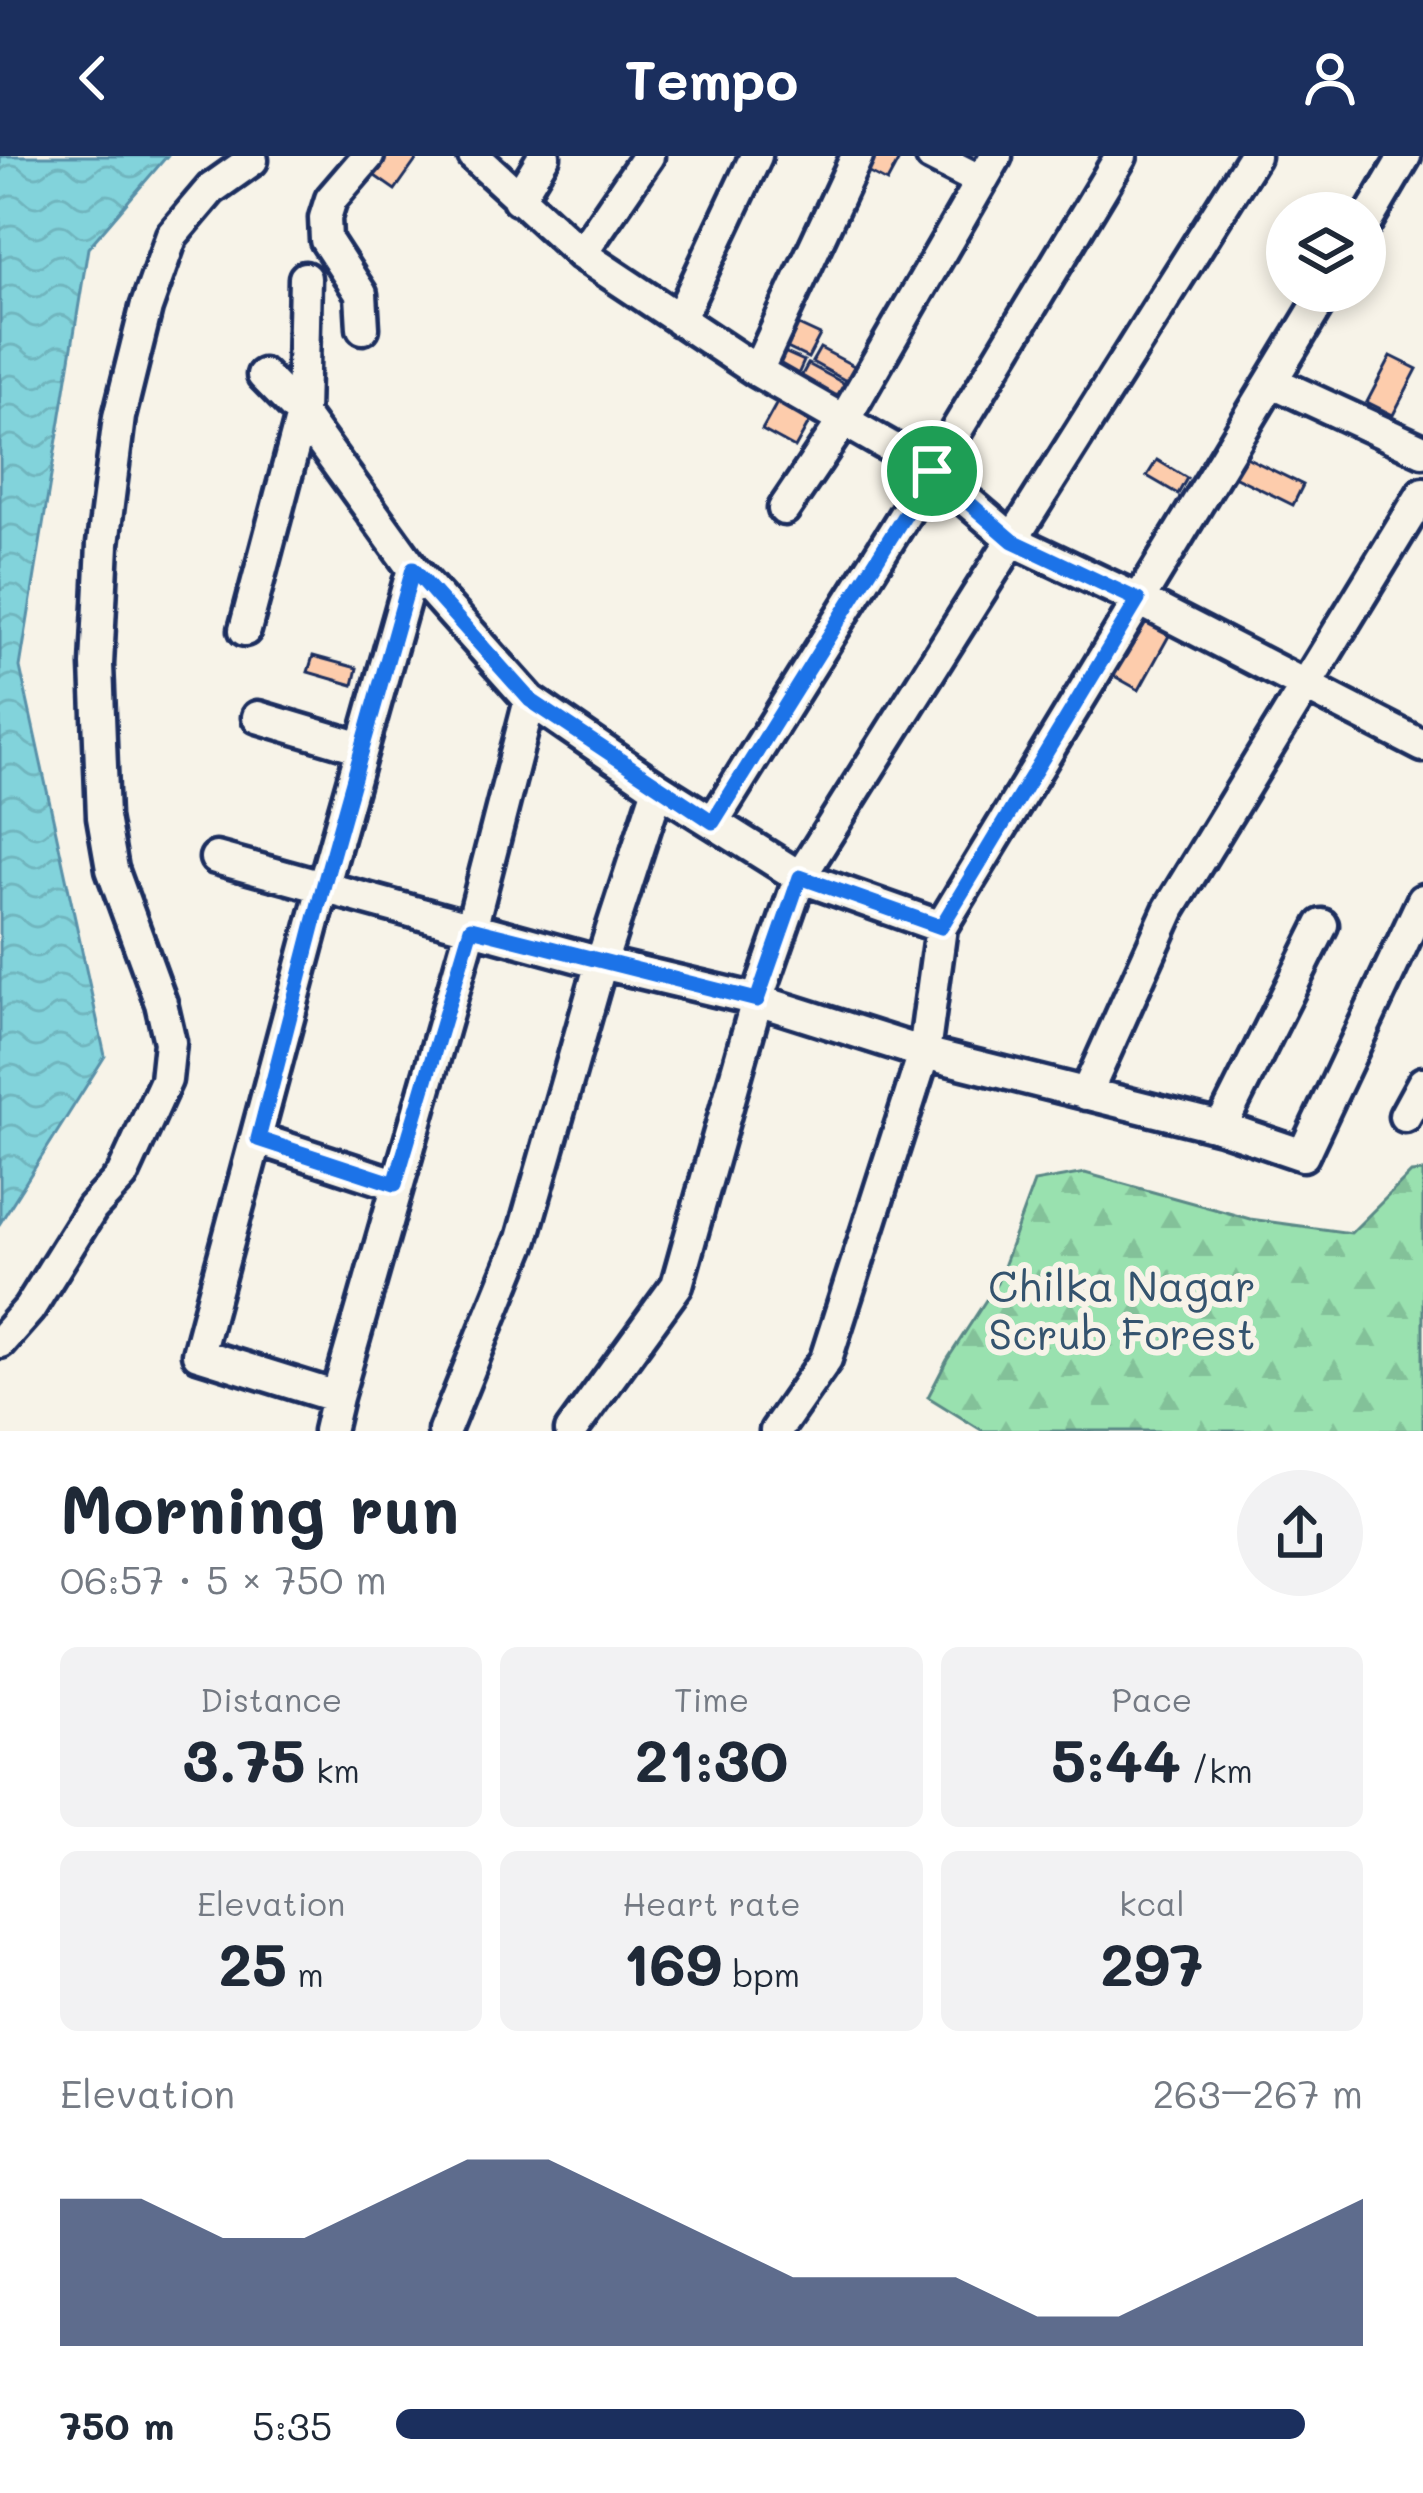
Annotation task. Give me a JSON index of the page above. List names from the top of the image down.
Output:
{
  "parks": ["Chilka Nagar Scrub Forest"],
  "page": {
    "header": "Tempo",
    "heading": ["Morning run", "06:57 · 5 × 750 m"],
    "stats": [
      ["Distance", "3.75 km"],
      ["Time", "21:30"],
      ["Pace", "5:44 /km"],
      ["Elevation", "25 m"],
      ["Heart rate", "169 bpm"],
      ["kcal", "297"]
    ],
    "chart": ["Elevation", "263–267 m"],
    "list": [
      {
        "name": "750 m",
        "note": "5:35"
      }
    ]
  }
}
